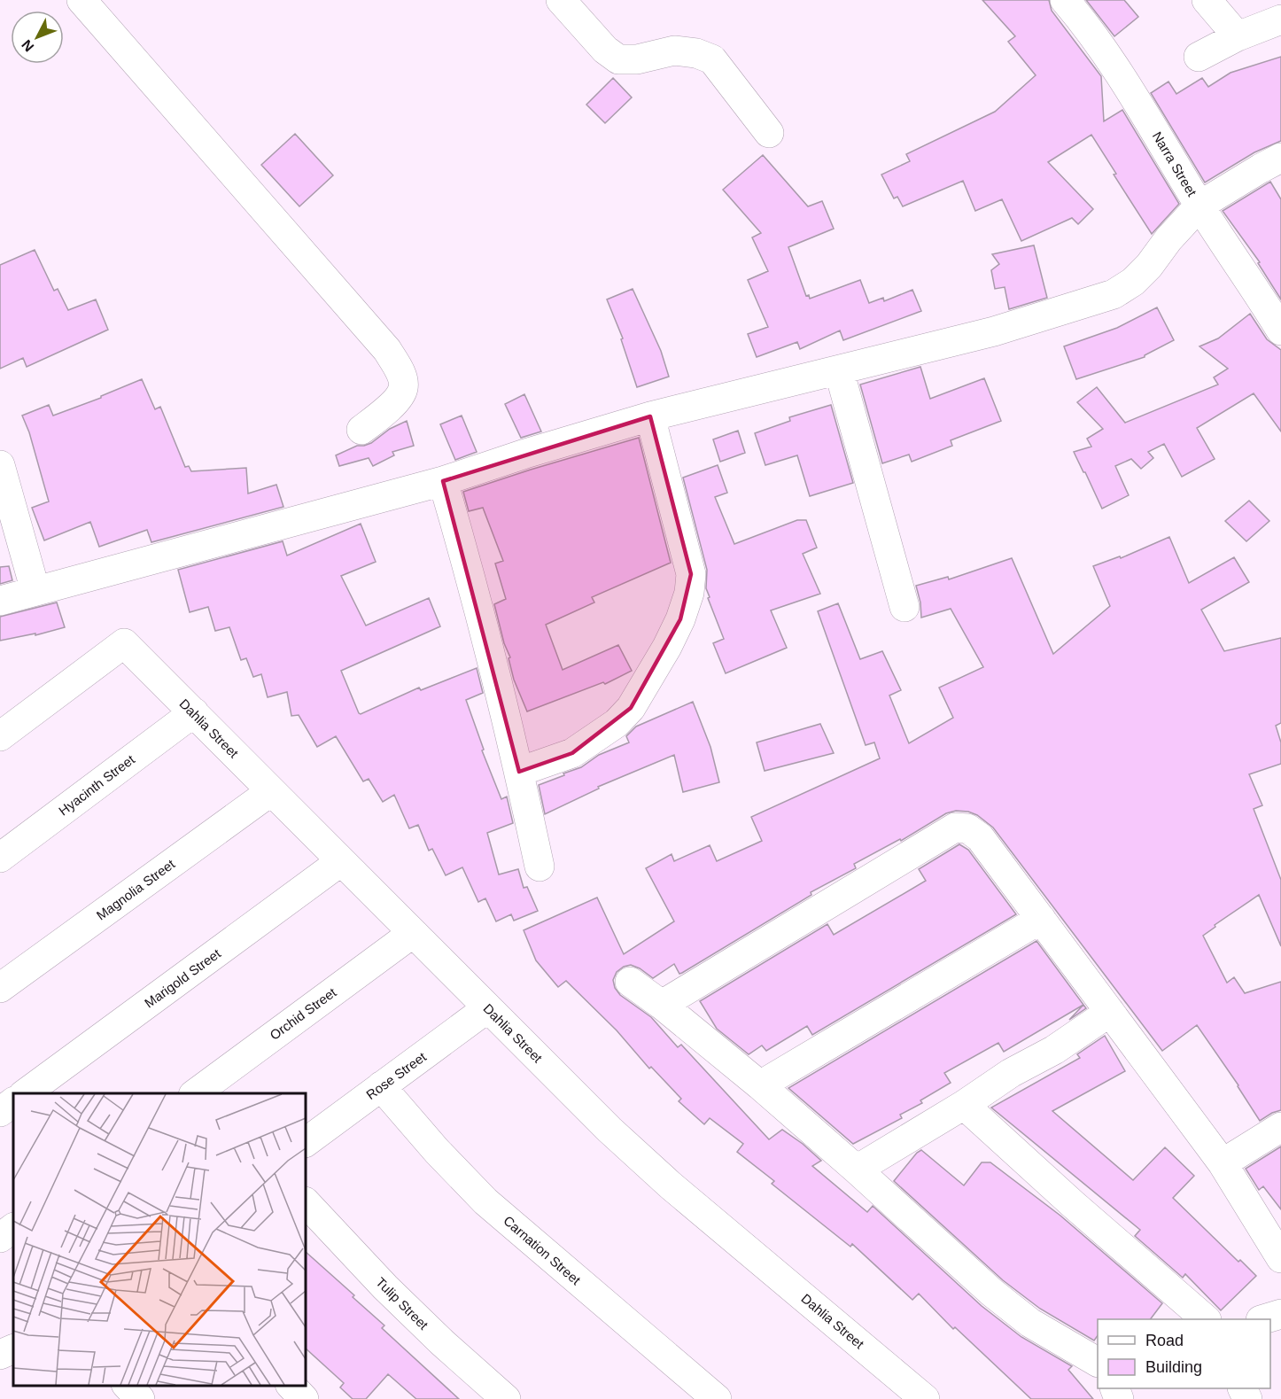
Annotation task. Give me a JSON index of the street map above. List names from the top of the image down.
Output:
{
  "streets": {
    "street": [
      "Narra Street",
      "Dahlia Street",
      "Hyacinth Street",
      "Magnolia Street",
      "Marigold Street",
      "Orchid Street",
      "Rose Street",
      "Carnation Street",
      "Tulip Street"
    ]
  },
  "crossings": [
    ["Dahlia Street", "Hyacinth Street"],
    ["Dahlia Street", "Magnolia Street"],
    ["Dahlia Street", "Marigold Street"],
    ["Dahlia Street", "Orchid Street"],
    ["Dahlia Street", "Rose Street"],
    ["Rose Street", "Carnation Street"]
  ],
  "legend": ["Road", "Building"],
  "north": "bottom left"
}
